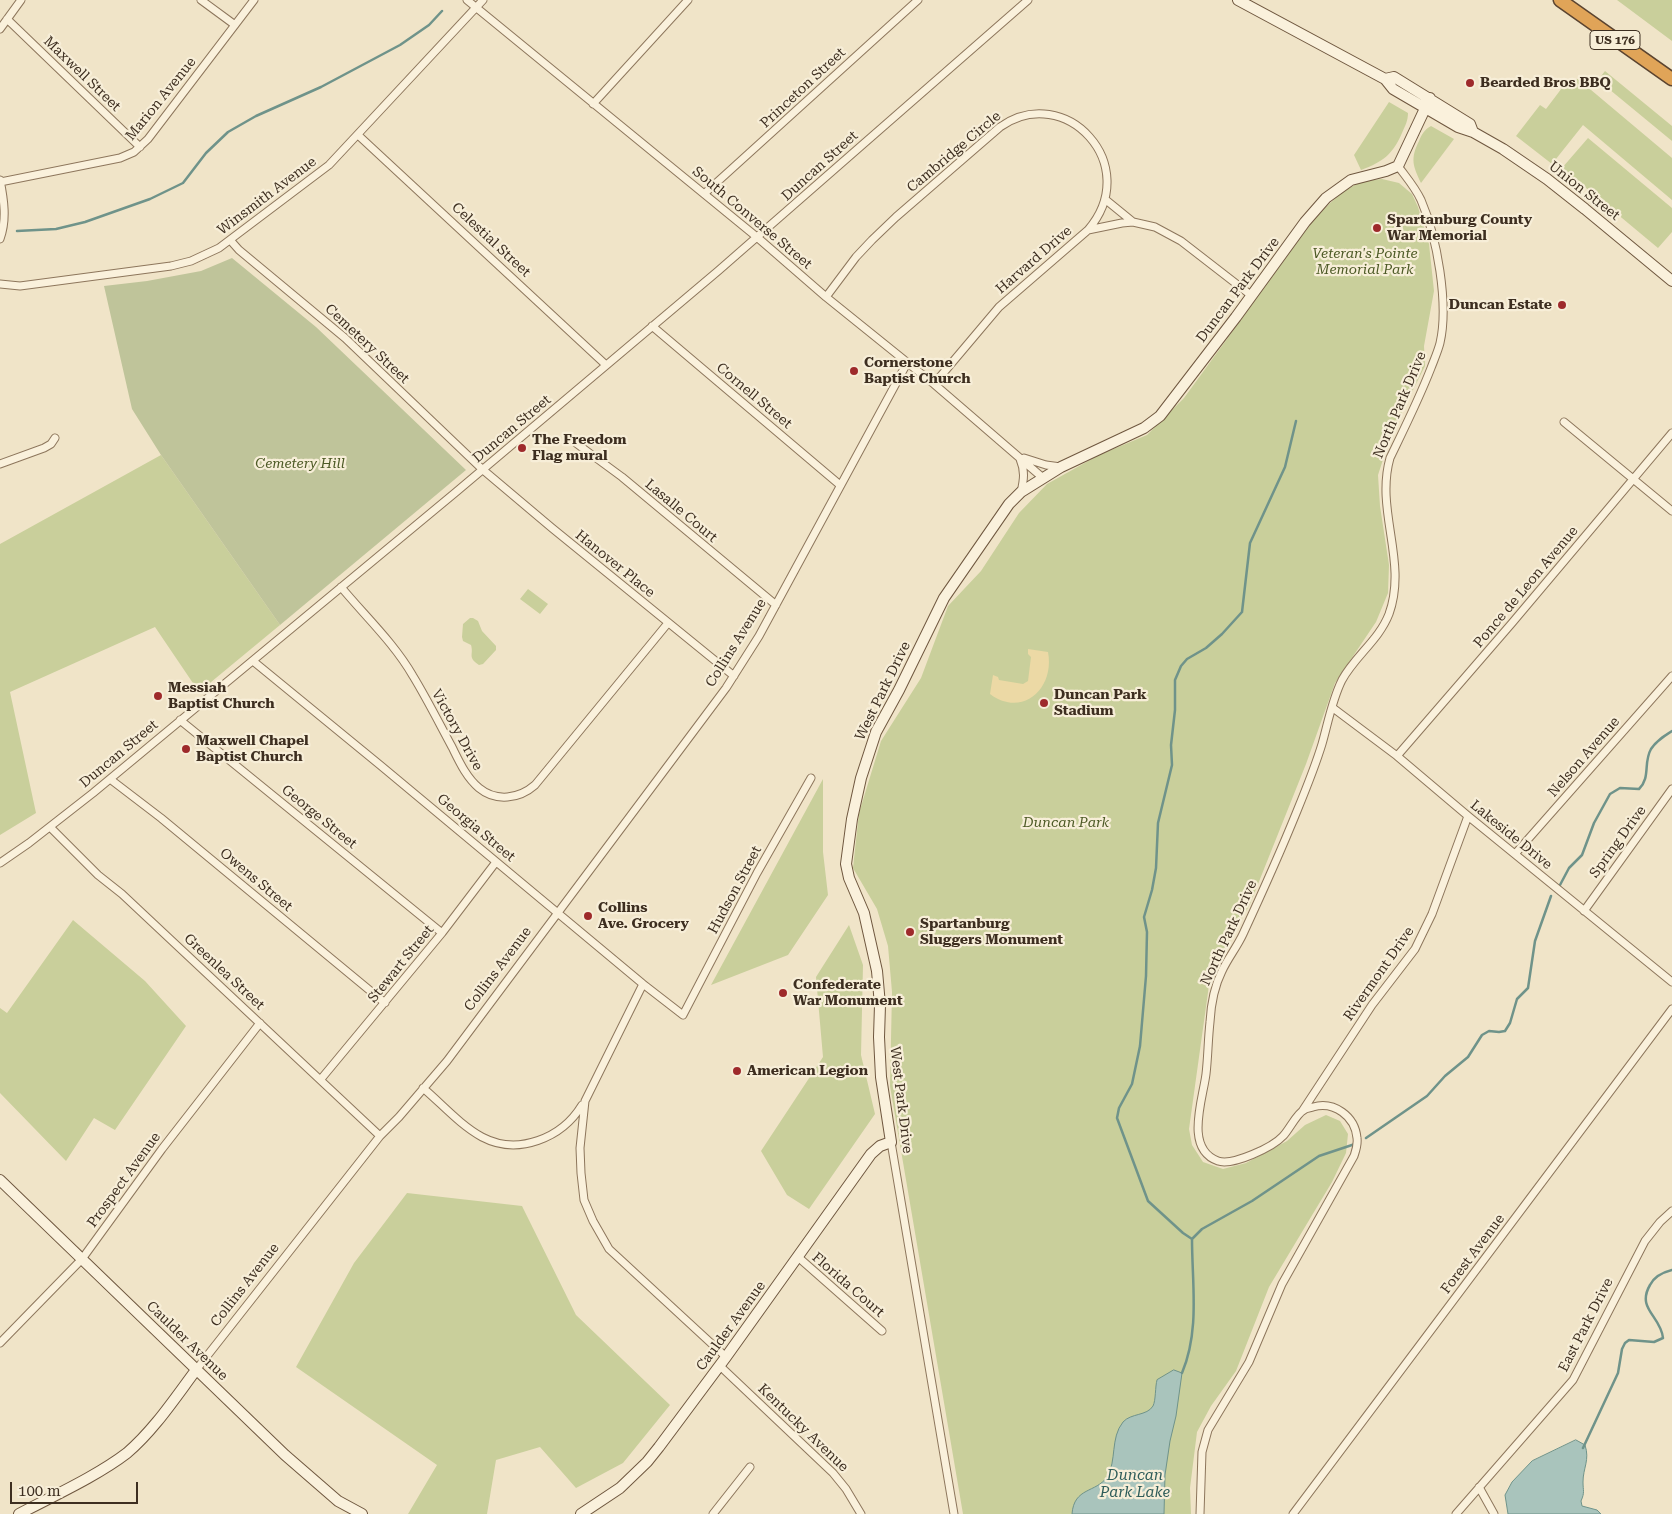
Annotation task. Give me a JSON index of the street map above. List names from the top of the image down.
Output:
{
  "streets": {
    "highway": ["US 176"],
    "street": [
      "Maxwell Street",
      "Princeton Street",
      "Marion Avenue",
      "Cambridge Circle",
      "Duncan Street",
      "Union Street",
      "Winsmith Avenue",
      "South Converse Street",
      "Celestial Street",
      "Harvard Drive",
      "Duncan Park Drive",
      "Cemetery Street",
      "Cornell Street",
      "North Park Drive",
      "Lasalle Court",
      "Hanover Place",
      "Ponce de Leon Avenue",
      "Collins Avenue",
      "West Park Drive",
      "Victory Drive",
      "Nelson Avenue",
      "George Street",
      "Georgia Street",
      "Lakeside Drive",
      "Spring Drive",
      "Owens Street",
      "Hudson Street",
      "Stewart Street",
      "Greenlea Street",
      "Rivermont Drive",
      "Prospect Avenue",
      "Forest Avenue",
      "Florida Court",
      "East Park Drive",
      "Caulder Avenue",
      "Kentucky Avenue"
    ]
  },
  "crossings": [
    ["Maxwell Street", "Marion Avenue"],
    ["Princeton Street", "South Converse Street"],
    ["Cambridge Circle", "South Converse Street"],
    ["Cambridge Circle", "Harvard Drive"],
    ["Duncan Street", "South Converse Street"],
    ["Duncan Street", "Celestial Street"],
    ["Duncan Street", "Cemetery Street"],
    ["Duncan Street", "Cornell Street"],
    ["Duncan Street", "Hanover Place"],
    ["Duncan Street", "Victory Drive"],
    ["Duncan Street", "George Street"],
    ["Duncan Street", "Georgia Street"],
    ["Duncan Street", "Owens Street"],
    ["Duncan Street", "Greenlea Street"],
    ["Winsmith Avenue", "South Converse Street"],
    ["Winsmith Avenue", "Celestial Street"],
    ["Winsmith Avenue", "Cemetery Street"],
    ["South Converse Street", "Harvard Drive"],
    ["South Converse Street", "Duncan Park Drive"],
    ["South Converse Street", "Collins Avenue"],
    ["South Converse Street", "West Park Drive"],
    ["Harvard Drive", "Duncan Park Drive"],
    ["Duncan Park Drive", "North Park Drive"],
    ["Duncan Park Drive", "West Park Drive"],
    ["Cemetery Street", "Hanover Place"],
    ["Cornell Street", "Collins Avenue"],
    ["North Park Drive", "Lakeside Drive"],
    ["North Park Drive", "Rivermont Drive"],
    ["Lasalle Court", "Collins Avenue"],
    ["Hanover Place", "Collins Avenue"],
    ["Hanover Place", "Victory Drive"],
    ["Ponce de Leon Avenue", "Lakeside Drive"],
    ["Collins Avenue", "Georgia Street"],
    ["Collins Avenue", "Greenlea Street"],
    ["Collins Avenue", "Caulder Avenue"],
    ["West Park Drive", "Caulder Avenue"],
    ["Nelson Avenue", "Lakeside Drive"],
    ["George Street", "Stewart Street"],
    ["Georgia Street", "Hudson Street"],
    ["Georgia Street", "Stewart Street"],
    ["Lakeside Drive", "Spring Drive"],
    ["Lakeside Drive", "Rivermont Drive"],
    ["Owens Street", "Stewart Street"],
    ["Stewart Street", "Greenlea Street"],
    ["Greenlea Street", "Prospect Avenue"],
    ["Prospect Avenue", "Caulder Avenue"],
    ["Florida Court", "Caulder Avenue"],
    ["Caulder Avenue", "Kentucky Avenue"]
  ],
  "water": ["Duncan Park Lake"],
  "parks": ["Veteran's Pointe Memorial Park", "Cemetery Hill", "Duncan Park"],
  "places": [
    "Bearded Bros BBQ",
    "Spartanburg County War Memorial",
    "Duncan Estate",
    "Cornerstone Baptist Church",
    "The Freedom Flag mural",
    "Messiah Baptist Church",
    "Duncan Park Stadium",
    "Maxwell Chapel Baptist Church",
    "Collins Ave. Grocery",
    "Spartanburg Sluggers Monument",
    "Confederate War Monument",
    "American Legion"
  ],
  "scale_bar": "100 m"
}
